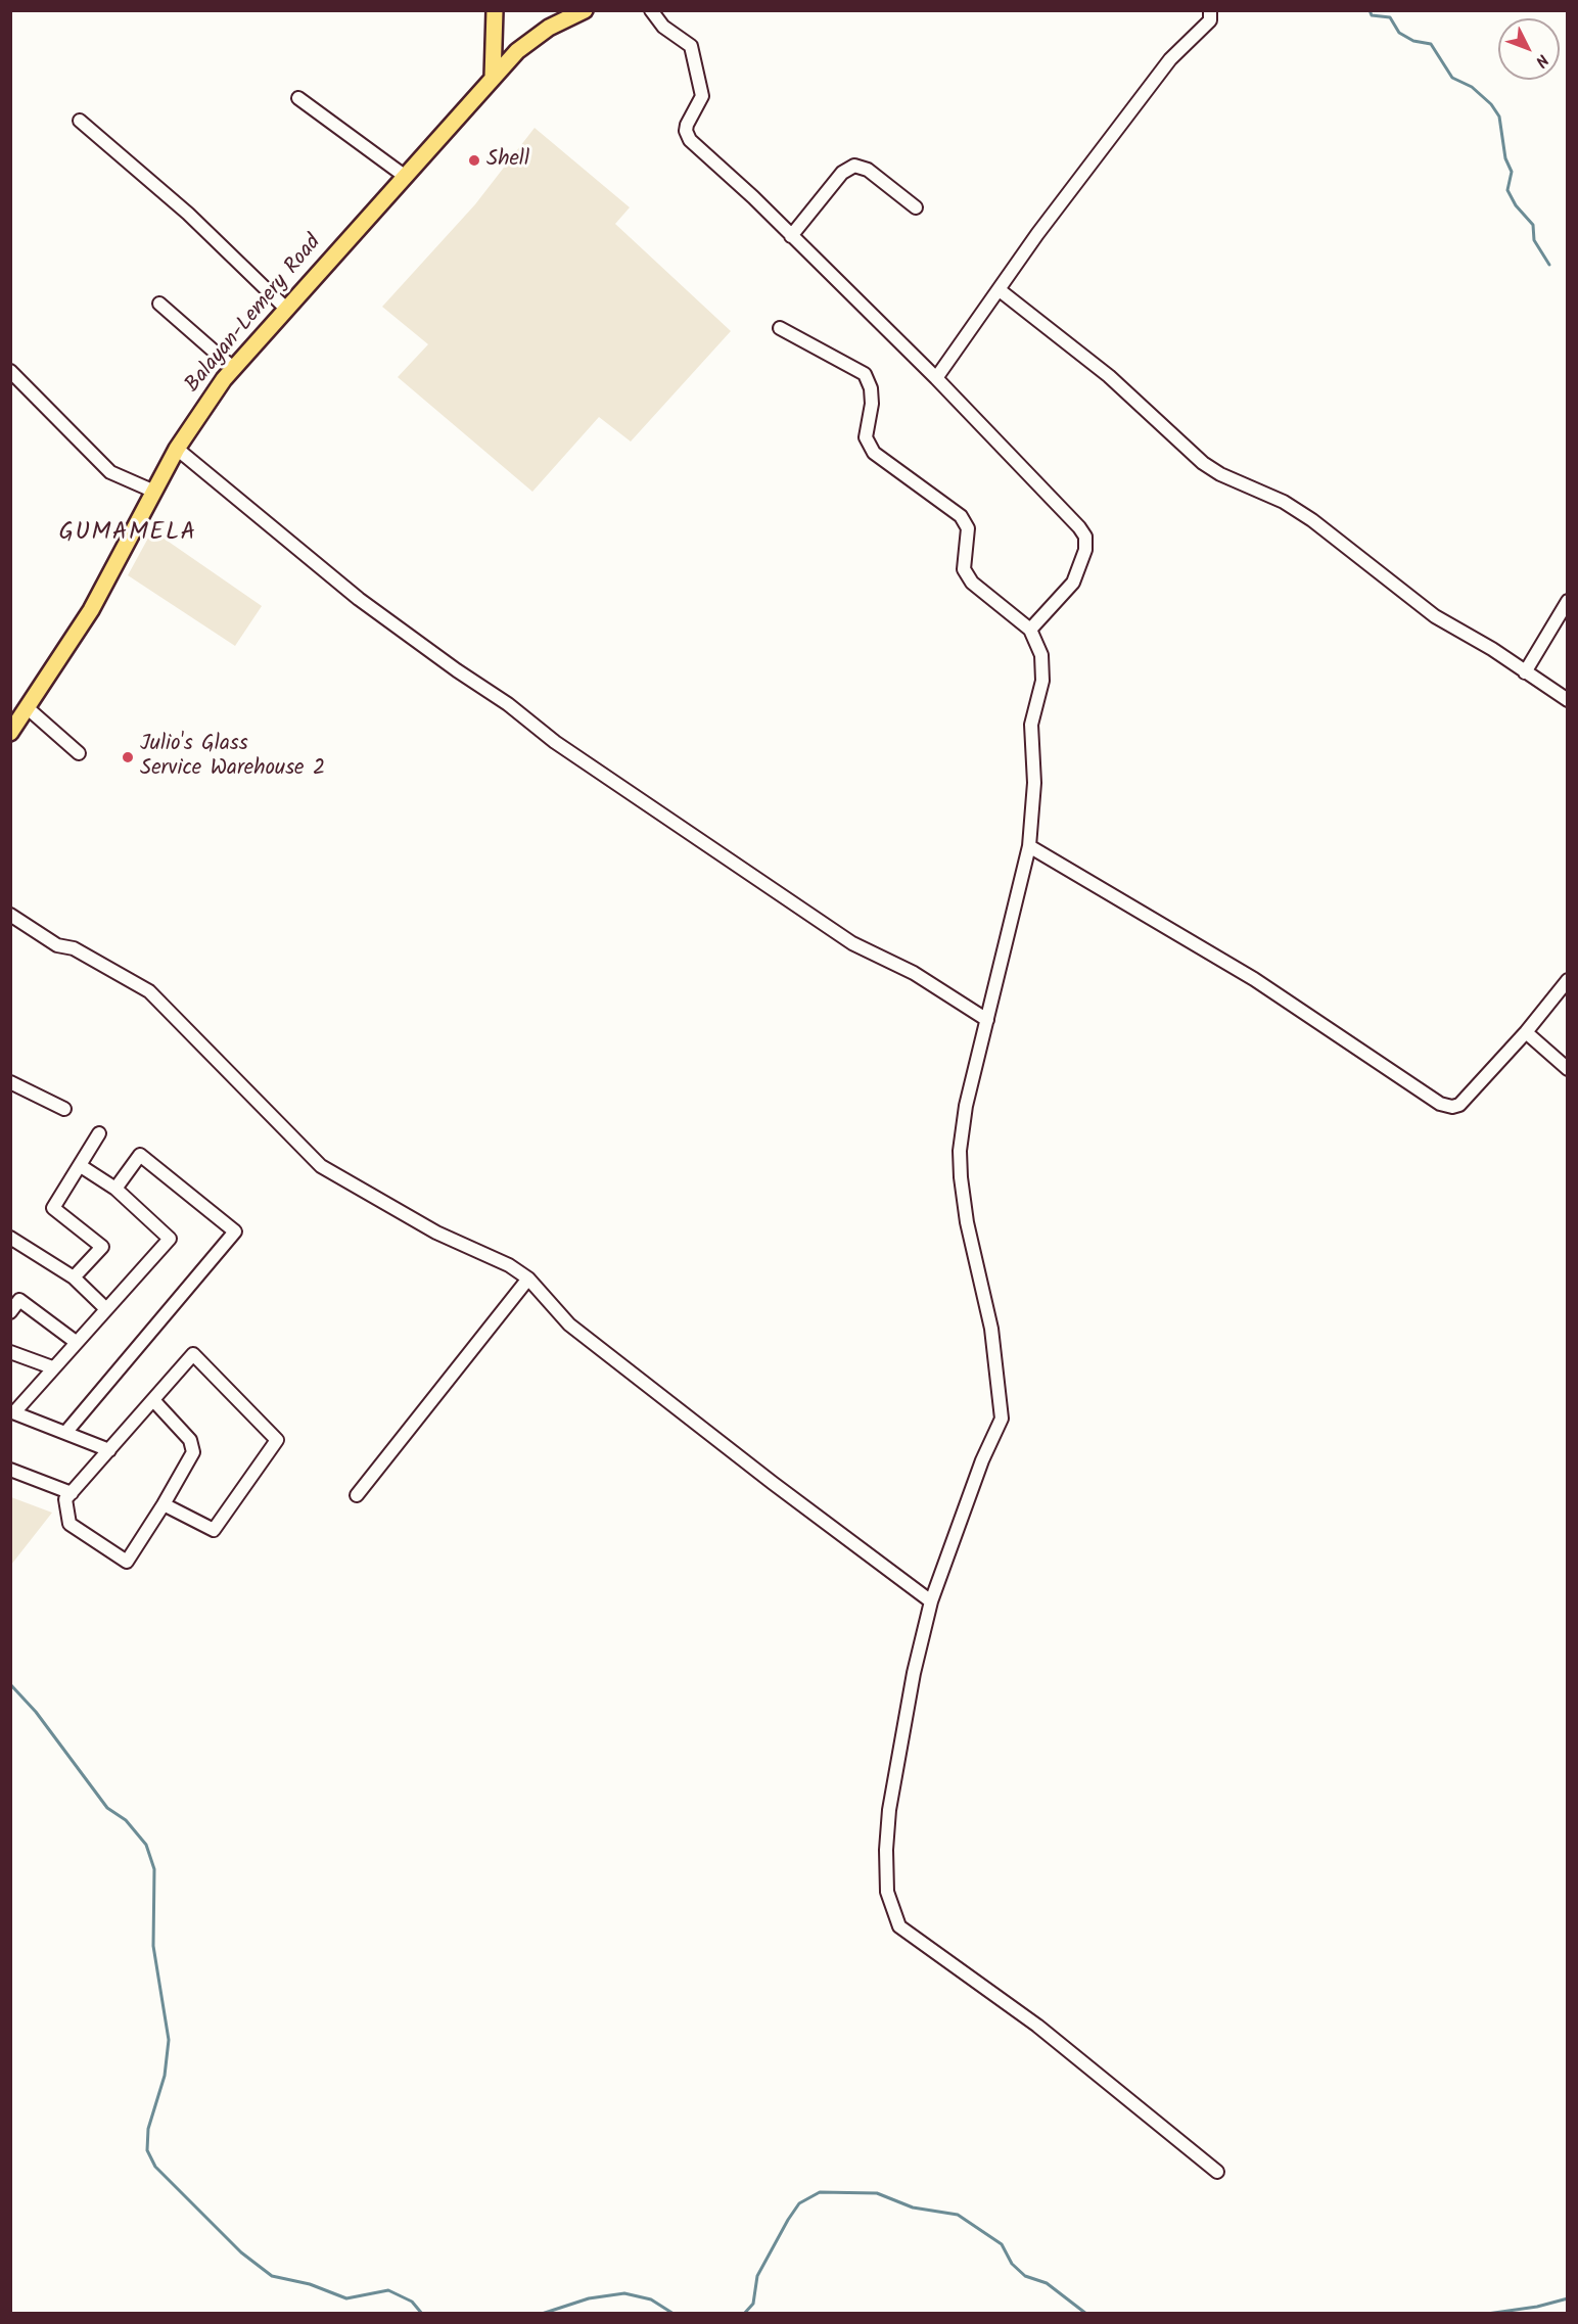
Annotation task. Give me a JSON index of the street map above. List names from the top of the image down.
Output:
{
  "streets": {
    "main road": ["Balayan-Lemery Road"]
  },
  "districts": ["GUMAMELA"],
  "places": ["Shell", "Julio's Glass Service Warehouse 2"],
  "north": "bottom right"
}
